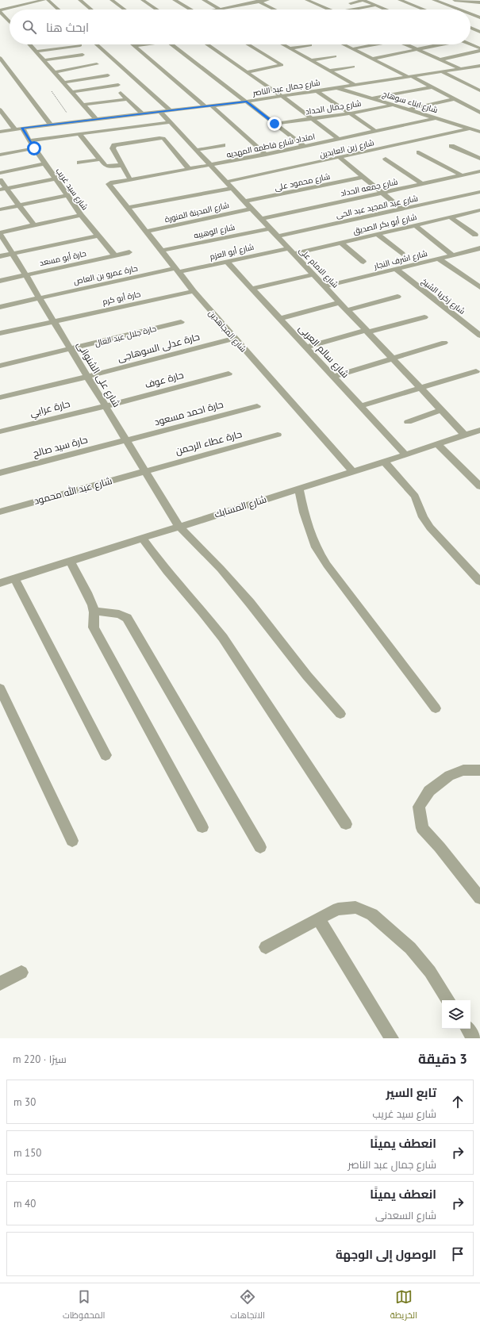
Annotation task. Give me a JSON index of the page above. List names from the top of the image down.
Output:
{
  "streets": {
    "street": [
      "شارع جمال عبد الناصر",
      "شارع ابناء سوهاج",
      "شارع جمال الحداد",
      "امتداد شارع فاطمه المهديه",
      "شارع زين العابدين",
      "شارع محمود على",
      "شارع جمعه الحداد",
      "شارع سيد غريب",
      "شارع عبد المجيد عبد الحى",
      "شارع المدينة المنورة",
      "شارع أبو بكر الصديق",
      "شارع الوهيبه",
      "شارع أبو العزم",
      "حارة أبو مسعد",
      "شارع اشرف النجار",
      "شارع الامام على",
      "حارة عمرو بن العاص",
      "شارع زكريا الشيخ",
      "حارة أبو كرم",
      "شارع المجاهدين",
      "حارة جلال عبد العال",
      "حارة عدلى السوهاجى",
      "شارع سالم العربى",
      "شارع على الشنوانى",
      "حارة عوف",
      "حارة عرابي",
      "حارة احمد مسعود",
      "حارة عطاء الرحمن",
      "حارة سيد صالح",
      "شارع عبد الله محمود",
      "شارع المسابك"
    ]
  },
  "crossings": [
    ["شارع جمال عبد الناصر", "شارع ابناء سوهاج"],
    ["شارع جمال عبد الناصر", "شارع سيد غريب"],
    ["شارع جمال عبد الناصر", "شارع الامام على"],
    ["شارع ابناء سوهاج", "شارع جمال الحداد"],
    ["شارع ابناء سوهاج", "امتداد شارع فاطمه المهديه"],
    ["شارع ابناء سوهاج", "شارع زين العابدين"],
    ["امتداد شارع فاطمه المهديه", "شارع الامام على"],
    ["امتداد شارع فاطمه المهديه", "شارع المجاهدين"],
    ["شارع زين العابدين", "شارع الامام على"],
    ["شارع محمود على", "شارع الامام على"],
    ["شارع جمعه الحداد", "شارع الامام على"],
    ["شارع سيد غريب", "حارة أبو مسعد"],
    ["شارع عبد المجيد عبد الحى", "شارع الامام على"],
    ["شارع المدينة المنورة", "شارع الامام على"],
    ["شارع المدينة المنورة", "شارع المجاهدين"],
    ["شارع أبو بكر الصديق", "شارع الامام على"],
    ["شارع الوهيبه", "شارع الامام على"],
    ["شارع الوهيبه", "شارع المجاهدين"],
    ["شارع أبو العزم", "شارع الامام على"],
    ["شارع أبو العزم", "حارة عمرو بن العاص"],
    ["شارع أبو العزم", "شارع المجاهدين"],
    ["شارع أبو العزم", "شارع سالم العربى"],
    ["حارة أبو مسعد", "شارع على الشنوانى"],
    ["شارع اشرف النجار", "شارع الامام على"],
    ["شارع اشرف النجار", "شارع زكريا الشيخ"],
    ["شارع الامام على", "شارع المسابك"],
    ["حارة عمرو بن العاص", "شارع المجاهدين"],
    ["حارة عمرو بن العاص", "شارع على الشنوانى"],
    ["حارة أبو كرم", "شارع المجاهدين"],
    ["حارة أبو كرم", "شارع على الشنوانى"],
    ["شارع المجاهدين", "حارة عدلى السوهاجى"],
    ["شارع المجاهدين", "شارع المسابك"],
    ["حارة جلال عبد العال", "شارع على الشنوانى"],
    ["حارة عدلى السوهاجى", "شارع على الشنوانى"],
    ["شارع سالم العربى", "شارع المسابك"],
    ["شارع على الشنوانى", "حارة عوف"],
    ["شارع على الشنوانى", "حارة عرابي"],
    ["شارع على الشنوانى", "حارة احمد مسعود"],
    ["شارع على الشنوانى", "حارة عطاء الرحمن"],
    ["شارع على الشنوانى", "حارة سيد صالح"],
    ["شارع على الشنوانى", "شارع عبد الله محمود"],
    ["شارع على الشنوانى", "شارع المسابك"],
    ["حارة عوف", "حارة عرابي"],
    ["حارة احمد مسعود", "حارة سيد صالح"],
    ["حارة عطاء الرحمن", "شارع عبد الله محمود"]
  ],
  "page": {
    "search": "ابحث هنا",
    "heading": ["3 دقيقة", "سيرًا · 220 m"],
    "list": [
      ["تابع السير", "شارع سيد غريب", "30 m"],
      ["انعطف يمينًا", "شارع جمال عبد الناصر", "150 m"],
      ["انعطف يمينًا", "شارع السعدنى", "40 m"],
      "الوصول إلى الوجهة"
    ],
    "nav": ["الخريطة", "الاتجاهات", "المحفوظات"]
  }
}
